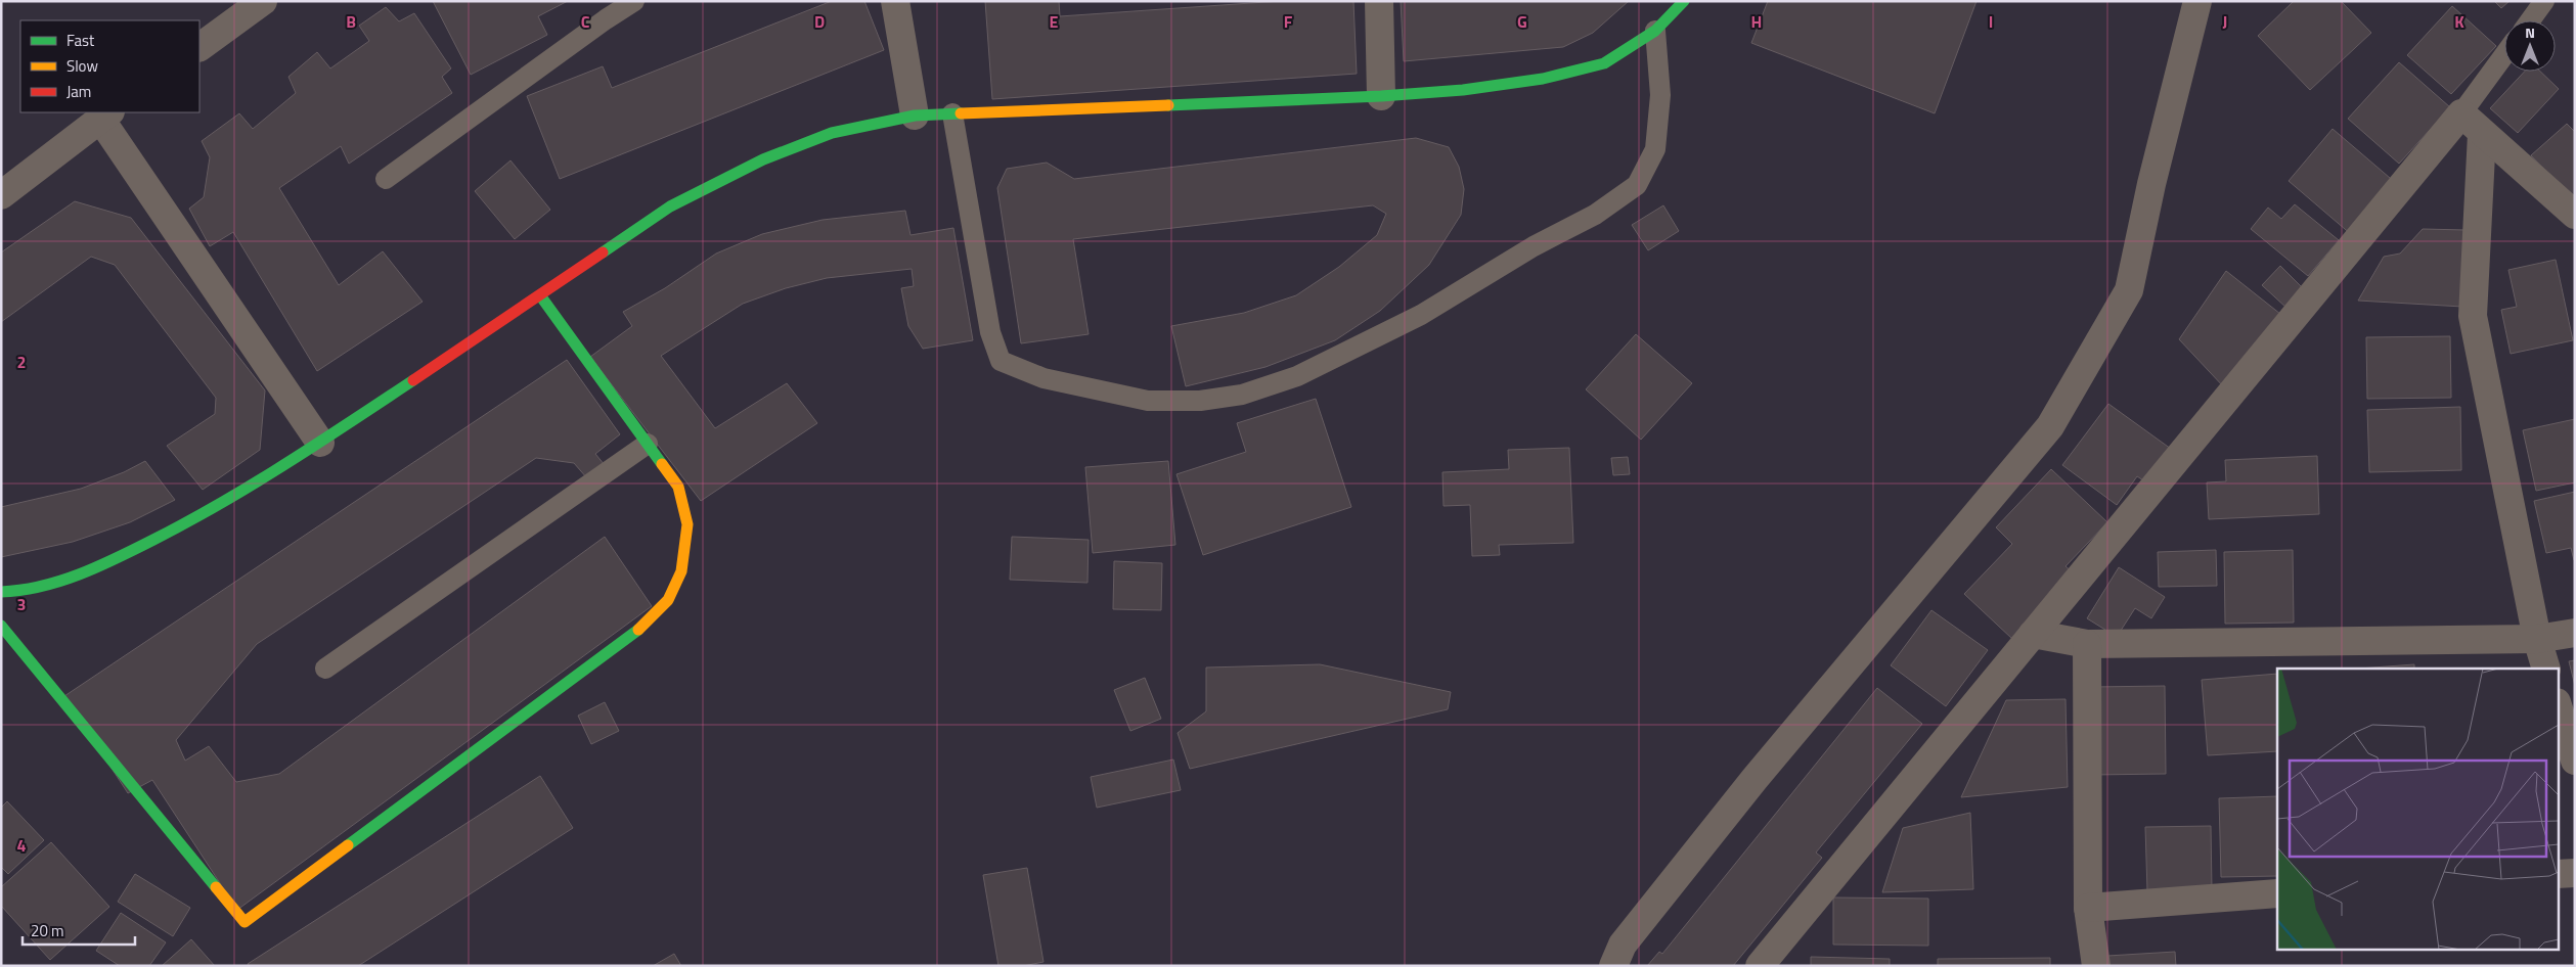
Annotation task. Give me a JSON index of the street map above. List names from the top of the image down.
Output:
{
  "legend": ["Fast", "Slow", "Jam"],
  "scale_bar": "20 m",
  "north": "top",
  "grid": {
    "columns": [
      "B",
      "C",
      "D",
      "E",
      "F",
      "G",
      "H",
      "I",
      "J",
      "K"
    ],
    "rows": ["2", "3", "4"]
  }
}
